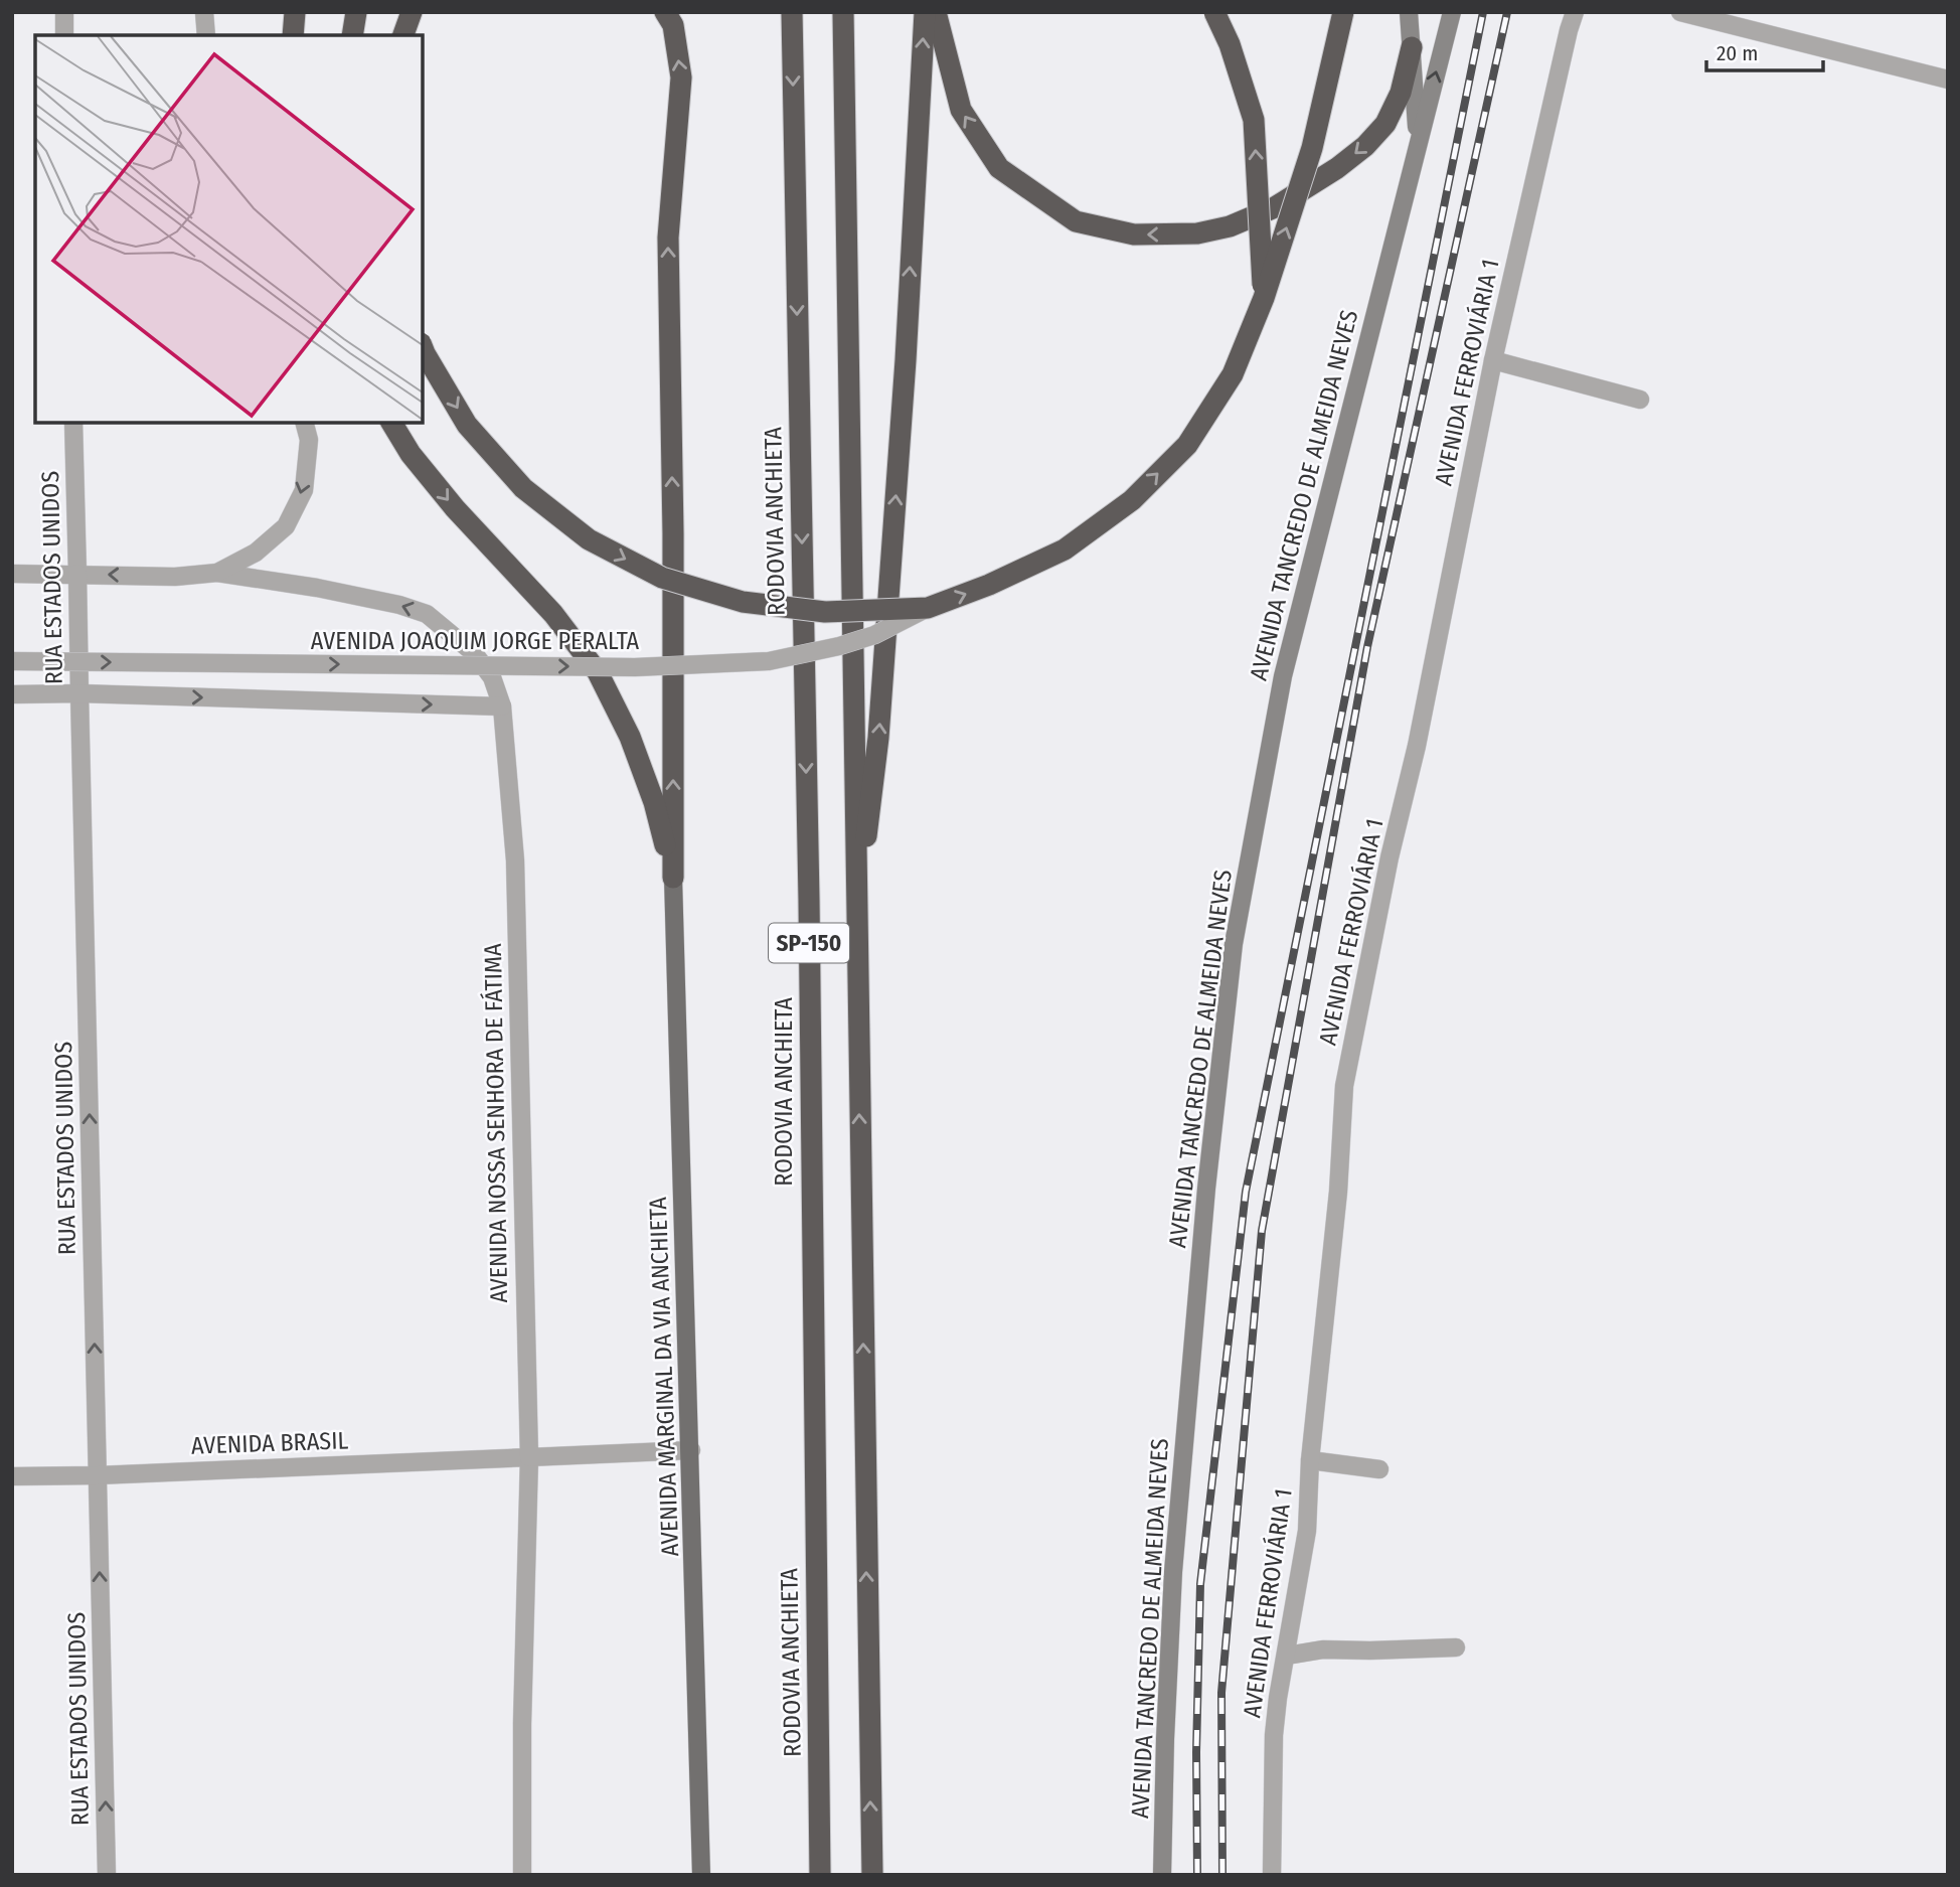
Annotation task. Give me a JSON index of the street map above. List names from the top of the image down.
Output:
{
  "streets": {
    "highway": ["RODOVIA ANCHIETA", "SP-150"],
    "main road": ["AVENIDA TANCREDO DE ALMEIDA NEVES", "AVENIDA MARGINAL DA VIA ANCHIETA"],
    "street": [
      "AVENIDA FERROVIÁRIA 1",
      "RUA ESTADOS UNIDOS",
      "AVENIDA JOAQUIM JORGE PERALTA",
      "AVENIDA NOSSA SENHORA DE FÁTIMA",
      "AVENIDA BRASIL"
    ]
  },
  "crossings": [
    ["RUA ESTADOS UNIDOS", "AVENIDA BRASIL"],
    ["AVENIDA NOSSA SENHORA DE FÁTIMA", "AVENIDA BRASIL"],
    ["AVENIDA MARGINAL DA VIA ANCHIETA", "AVENIDA BRASIL"]
  ],
  "one_way": ["RUA ESTADOS UNIDOS"],
  "scale_bar": "20 m"
}
